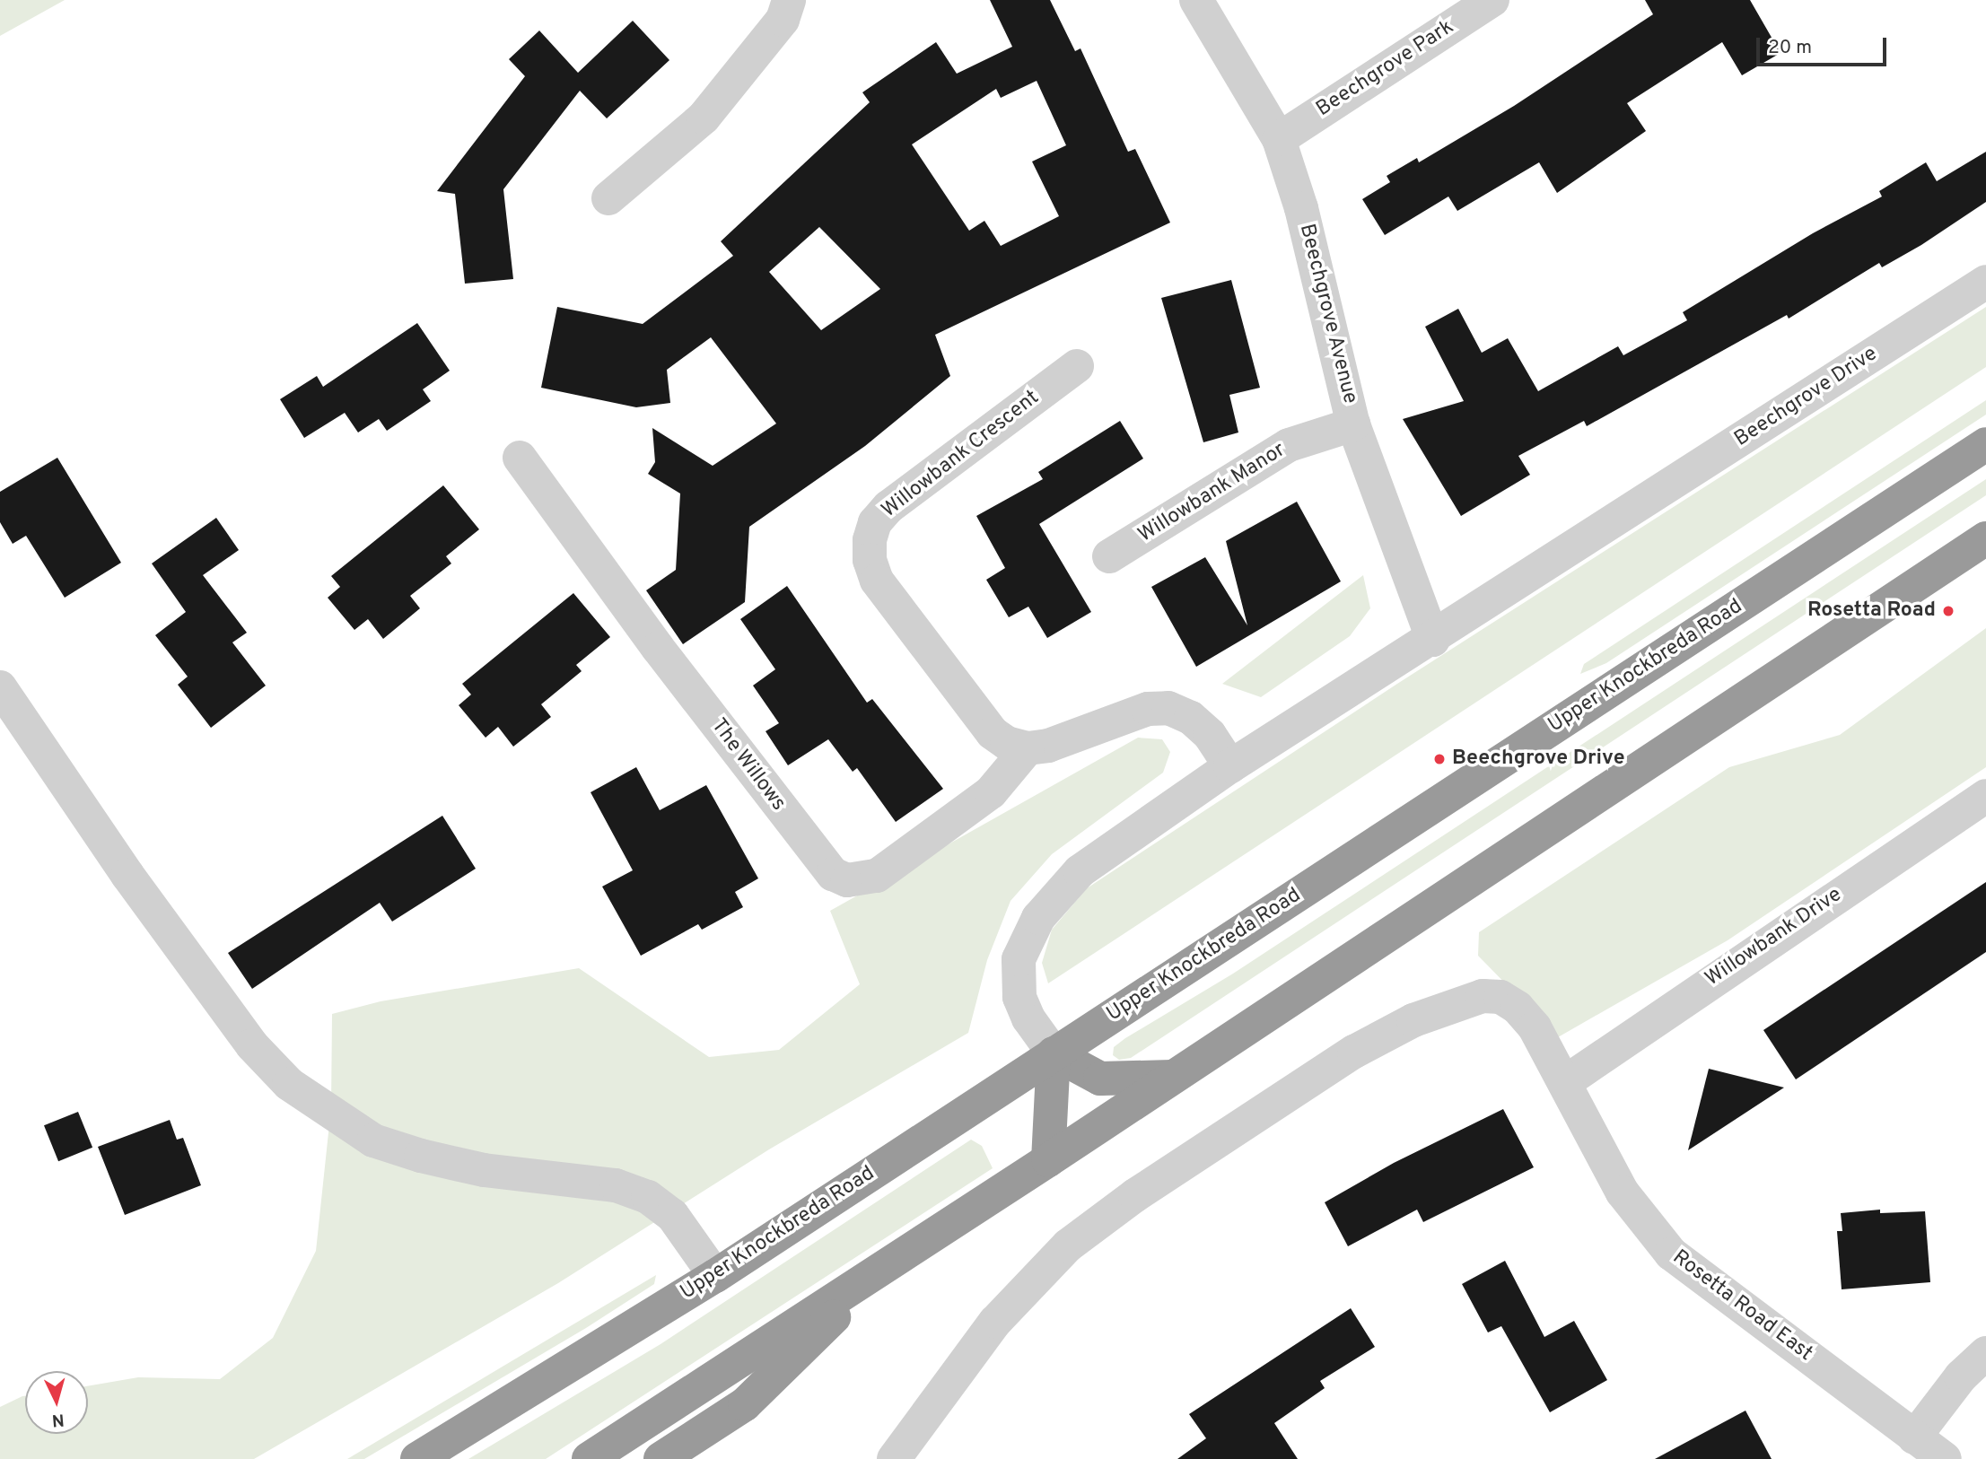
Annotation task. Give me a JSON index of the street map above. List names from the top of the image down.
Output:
{
  "streets": {
    "highway": ["Upper Knockbreda Road"],
    "street": [
      "Beechgrove Park",
      "Beechgrove Avenue",
      "Beechgrove Drive",
      "Willowbank Crescent",
      "Willowbank Manor",
      "The Willows",
      "Willowbank Drive",
      "Rosetta Road East"
    ]
  },
  "crossings": [
    ["Beechgrove Park", "Beechgrove Avenue"],
    ["Beechgrove Avenue", "Beechgrove Drive"],
    ["Beechgrove Avenue", "Willowbank Manor"],
    ["Beechgrove Drive", "Upper Knockbreda Road"],
    ["Willowbank Crescent", "The Willows"],
    ["Willowbank Drive", "Rosetta Road East"]
  ],
  "places": ["Rosetta Road", "Beechgrove Drive"],
  "scale_bar": "20 m",
  "north": "bottom"
}
